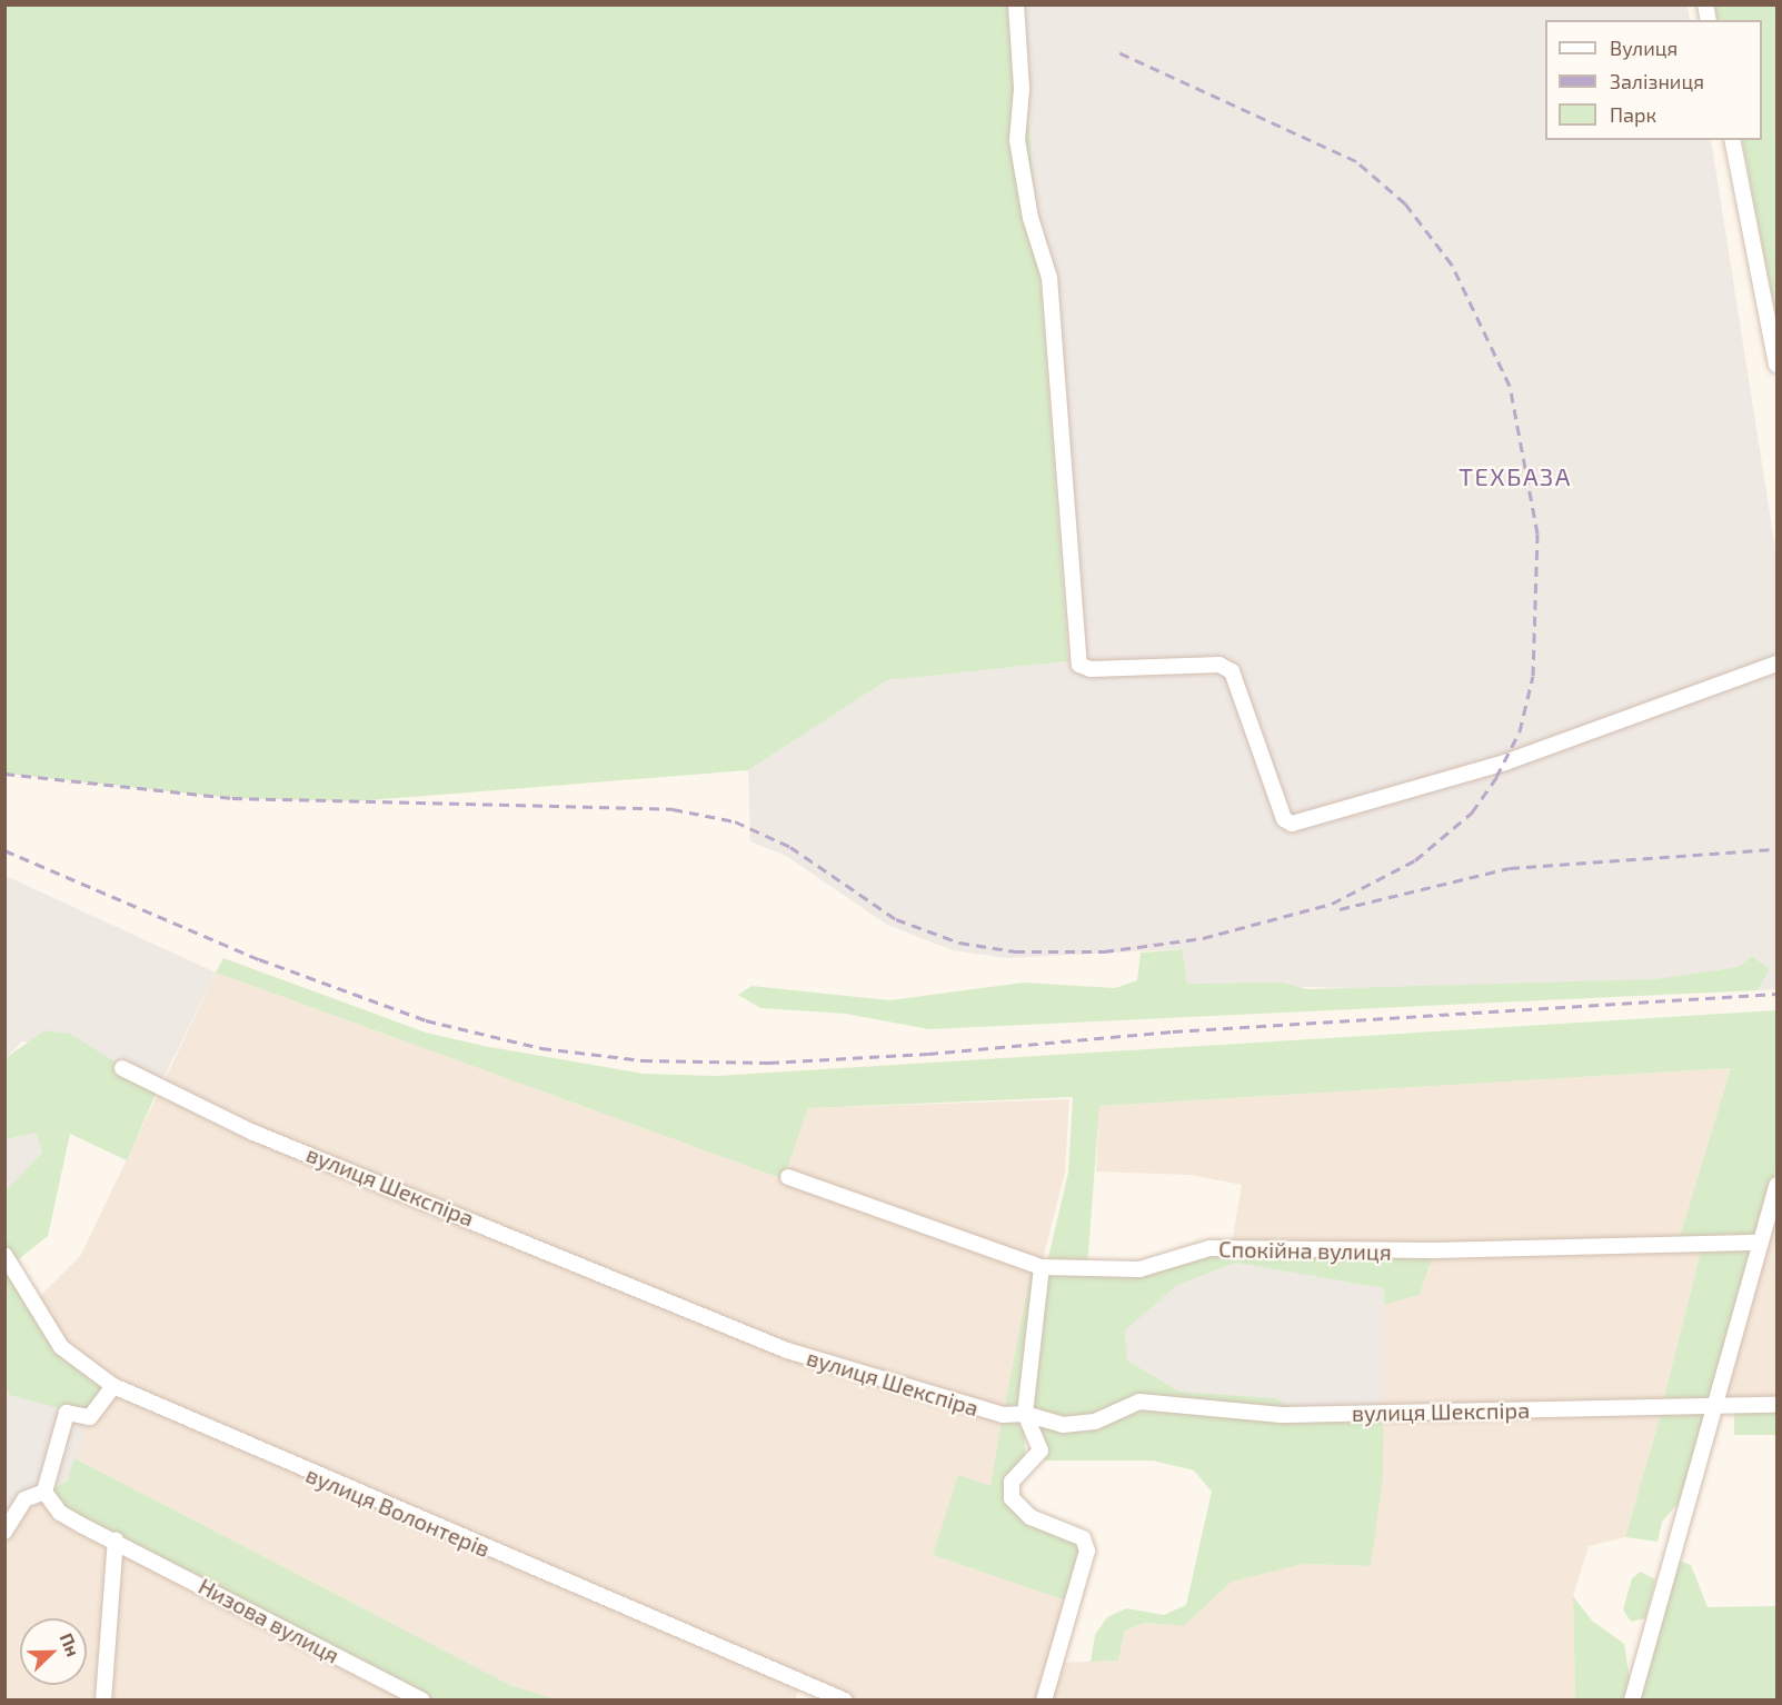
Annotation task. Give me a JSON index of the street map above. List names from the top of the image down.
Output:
{
  "streets": {
    "street": [
      "вулиця Шекспіра",
      "Спокійна вулиця",
      "вулиця Волонтерів",
      "Низова вулиця"
    ]
  },
  "districts": ["ТЕХБАЗА"],
  "legend": ["Вулиця", "Залізниця", "Парк"],
  "north": "top right"
}
